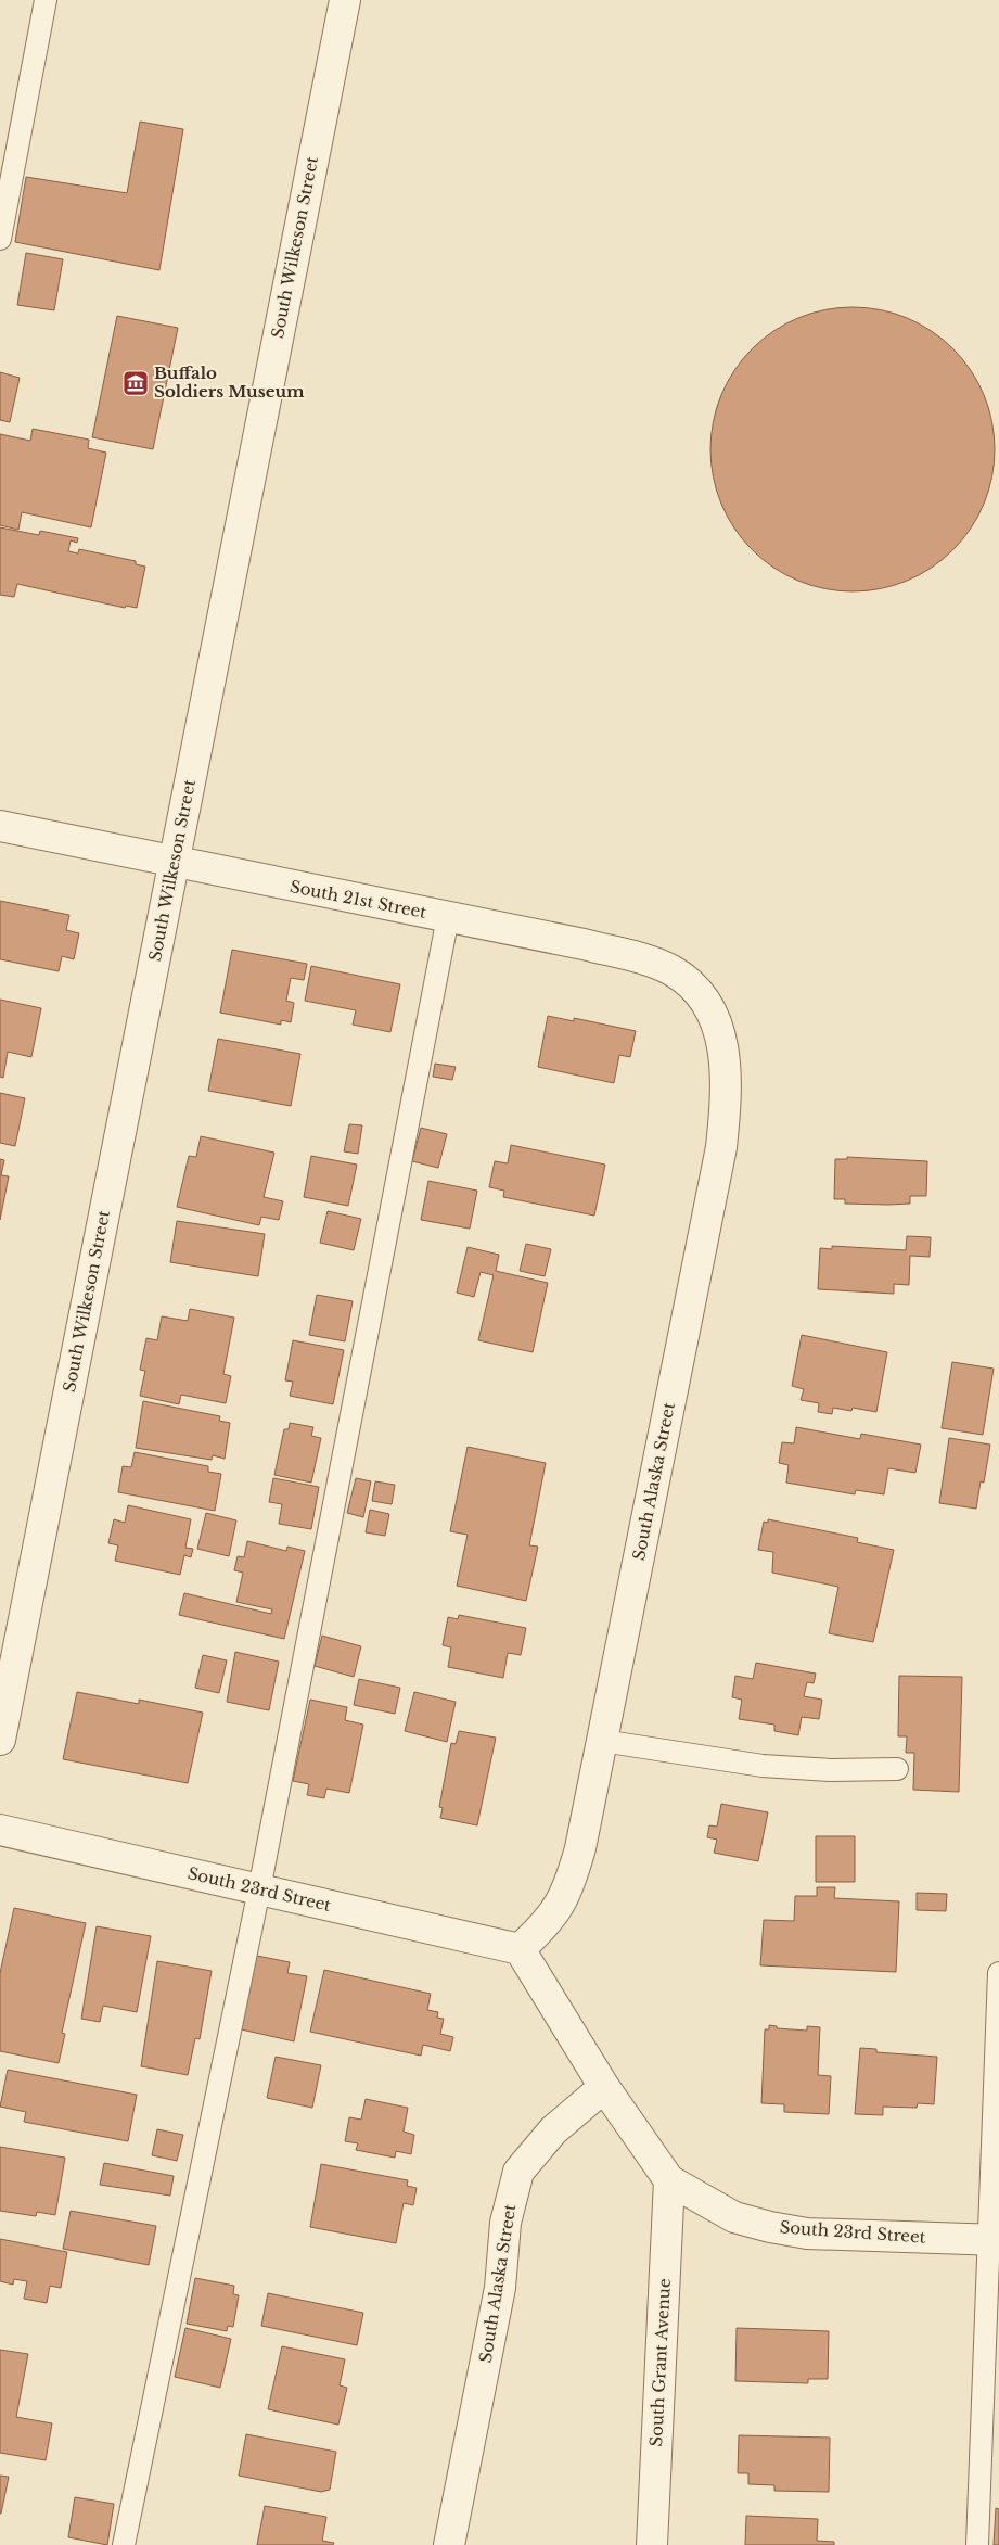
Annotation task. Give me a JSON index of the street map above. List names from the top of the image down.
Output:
{
  "streets": {
    "street": [
      "South Wilkeson Street",
      "South 21st Street",
      "South Alaska Street",
      "South 23rd Street",
      "South Grant Avenue"
    ]
  },
  "crossings": [
    ["South Wilkeson Street", "South 21st Street"],
    ["South 21st Street", "South Alaska Street"],
    ["South Alaska Street", "South 23rd Street"],
    ["South 23rd Street", "South Grant Avenue"]
  ],
  "places": {
    "museum": ["Buffalo Soldiers Museum"]
  }
}
